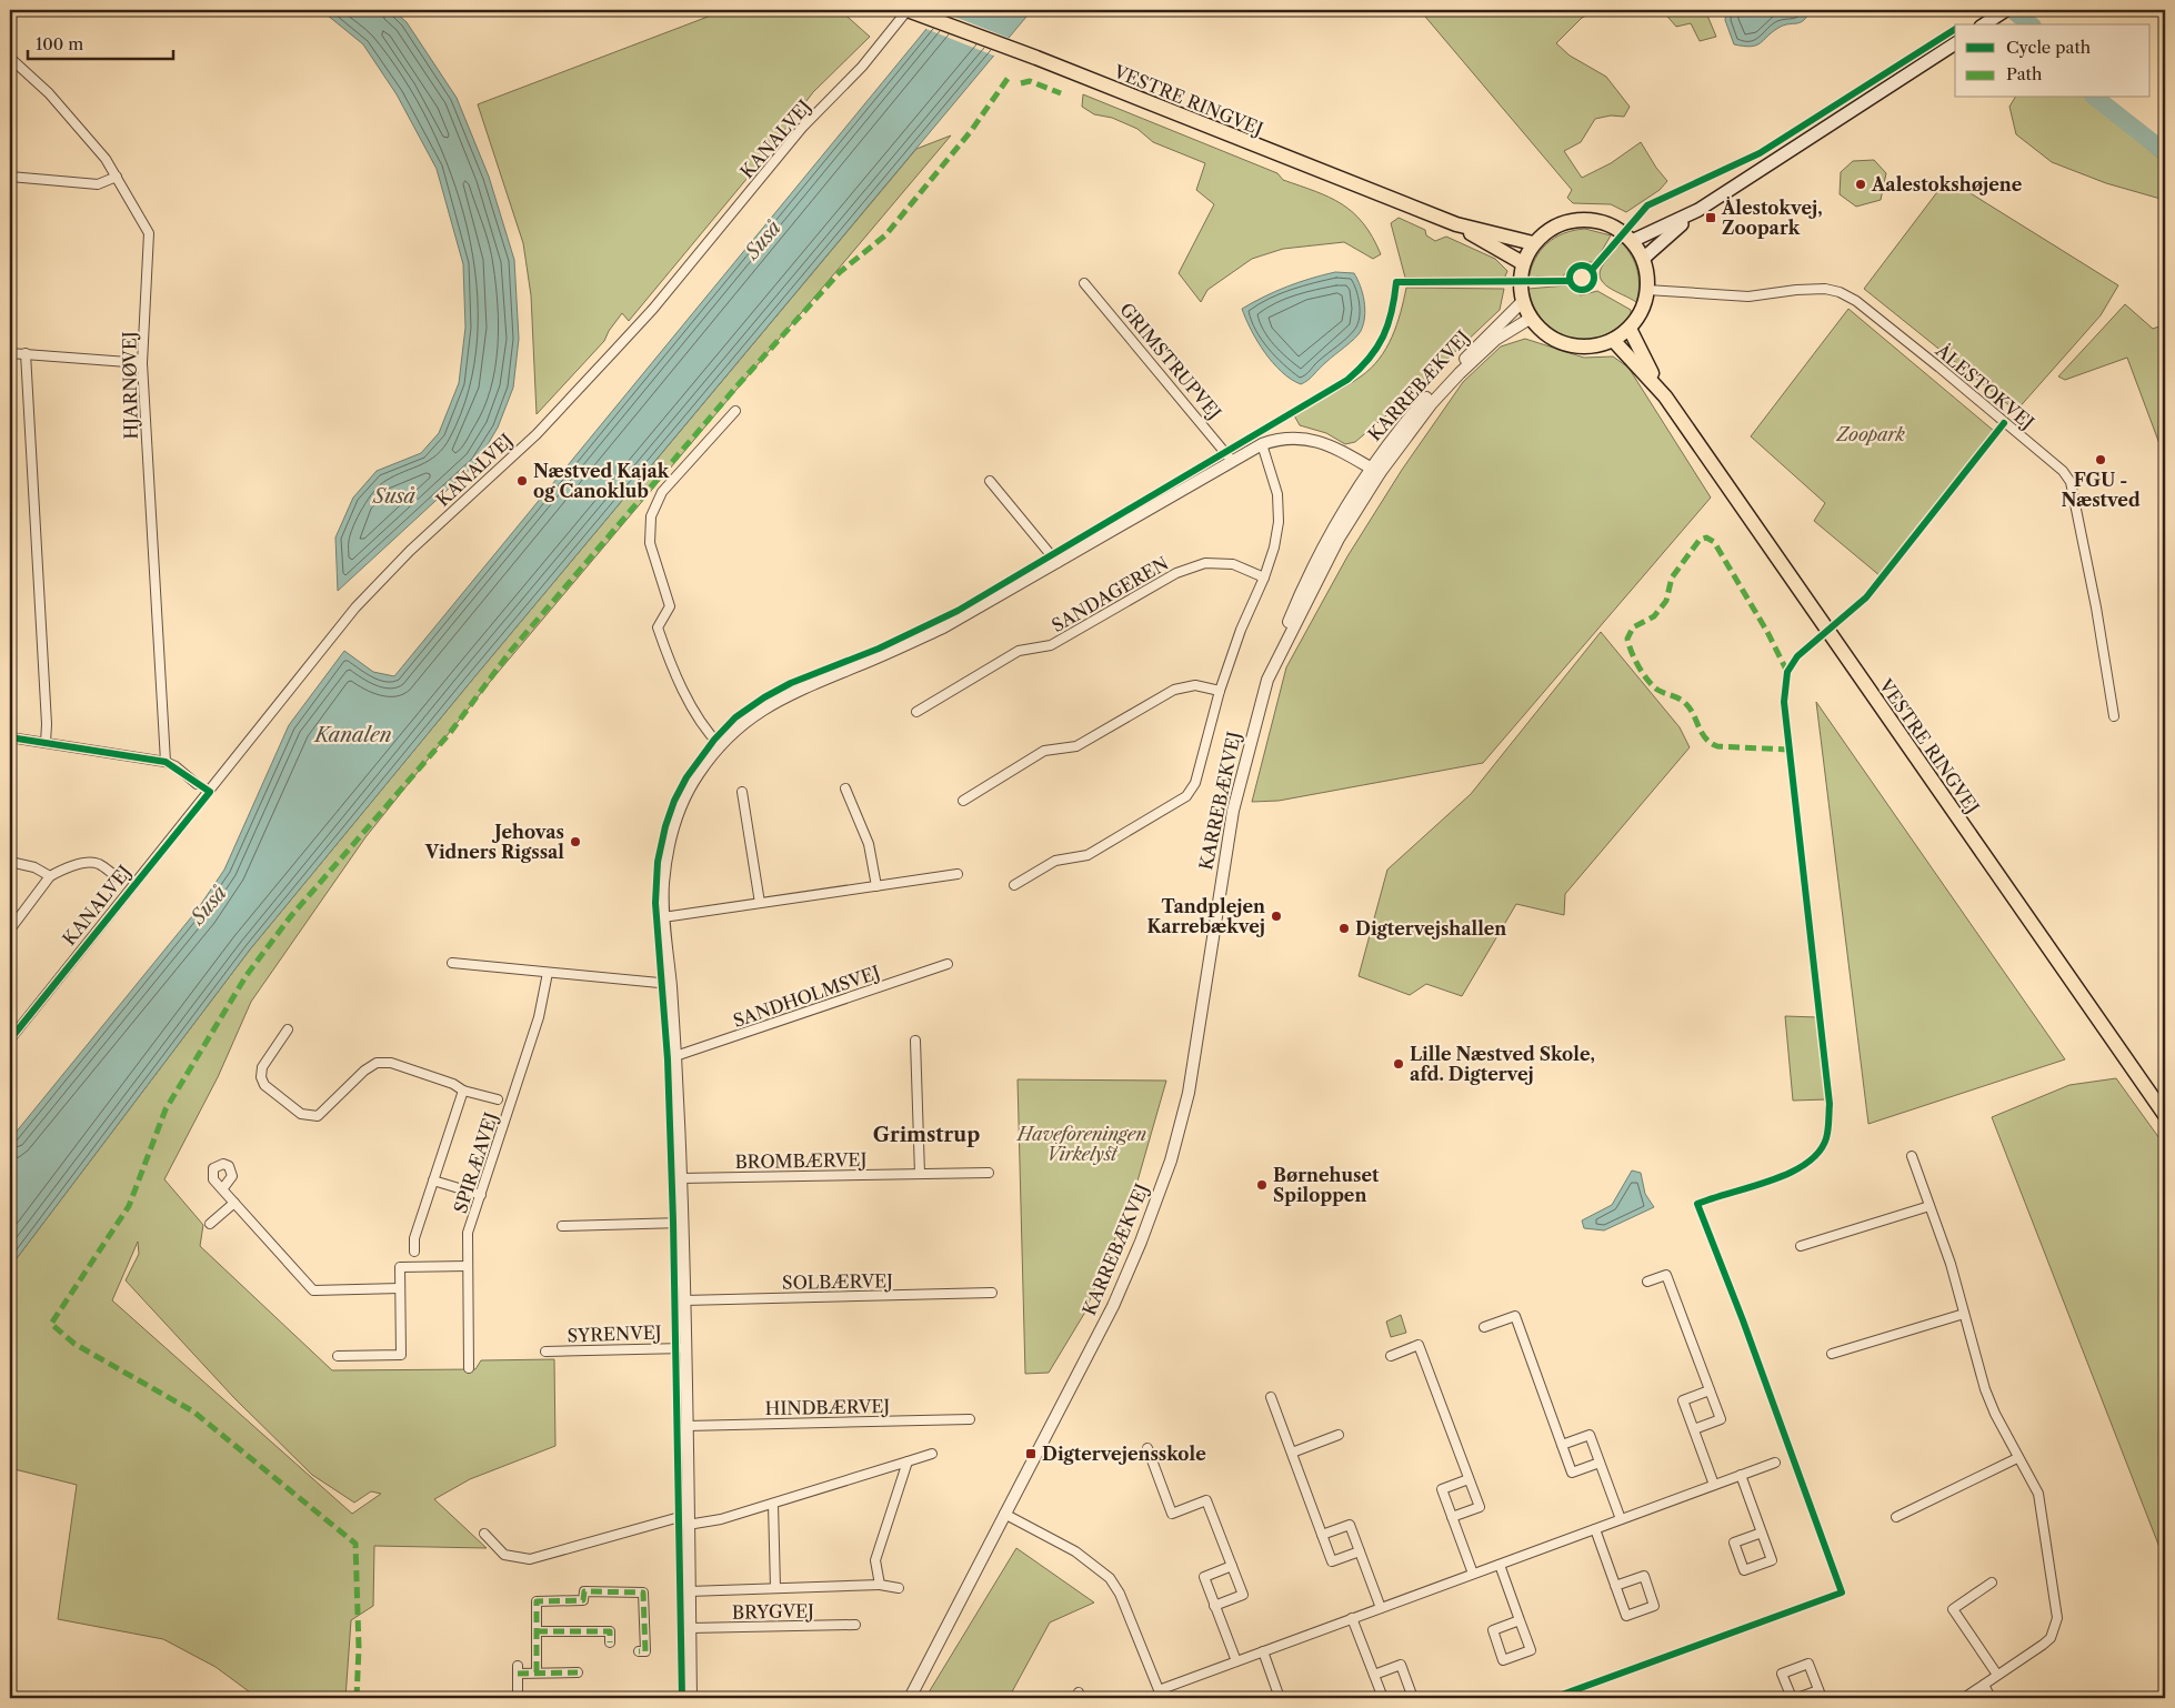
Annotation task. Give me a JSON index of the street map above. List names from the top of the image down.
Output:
{
  "streets": {
    "main road": ["VESTRE RINGVEJ"],
    "street": [
      "KANALVEJ",
      "GRIMSTRUPVEJ",
      "HJARNØVEJ",
      "KARREBÆKVEJ",
      "ÅLESTOKVEJ",
      "SANDAGEREN",
      "SANDHOLMSVEJ",
      "BROMBÆRVEJ",
      "SPIRÆAVEJ",
      "SOLBÆRVEJ",
      "SYRENVEJ",
      "HINDBÆRVEJ",
      "BRYGVEJ"
    ]
  },
  "crossings": [
    ["VESTRE RINGVEJ", "KANALVEJ"],
    ["VESTRE RINGVEJ", "KARREBÆKVEJ"],
    ["VESTRE RINGVEJ", "ÅLESTOKVEJ"],
    ["KARREBÆKVEJ", "ÅLESTOKVEJ"]
  ],
  "districts": ["Grimstrup"],
  "water": ["Suså", "Kanalen"],
  "parks": ["Zoopark", "Haveforeningen Virkelyst"],
  "places": {
    "other": [
      "Aalestokshøjene",
      "FGU - Næstved",
      "Næstved Kajak og Canoklub",
      "Jehovas Vidners Rigssal",
      "Tandplejen Karrebækvej",
      "Digtervejshallen",
      "Lille Næstved Skole, afd. Digtervej",
      "Børnehuset Spiloppen"
    ],
    "transit": ["Ålestokvej, Zoopark", "Digtervejensskole"]
  },
  "legend": ["Cycle path", "Path"],
  "scale_bar": "100 m"
}
